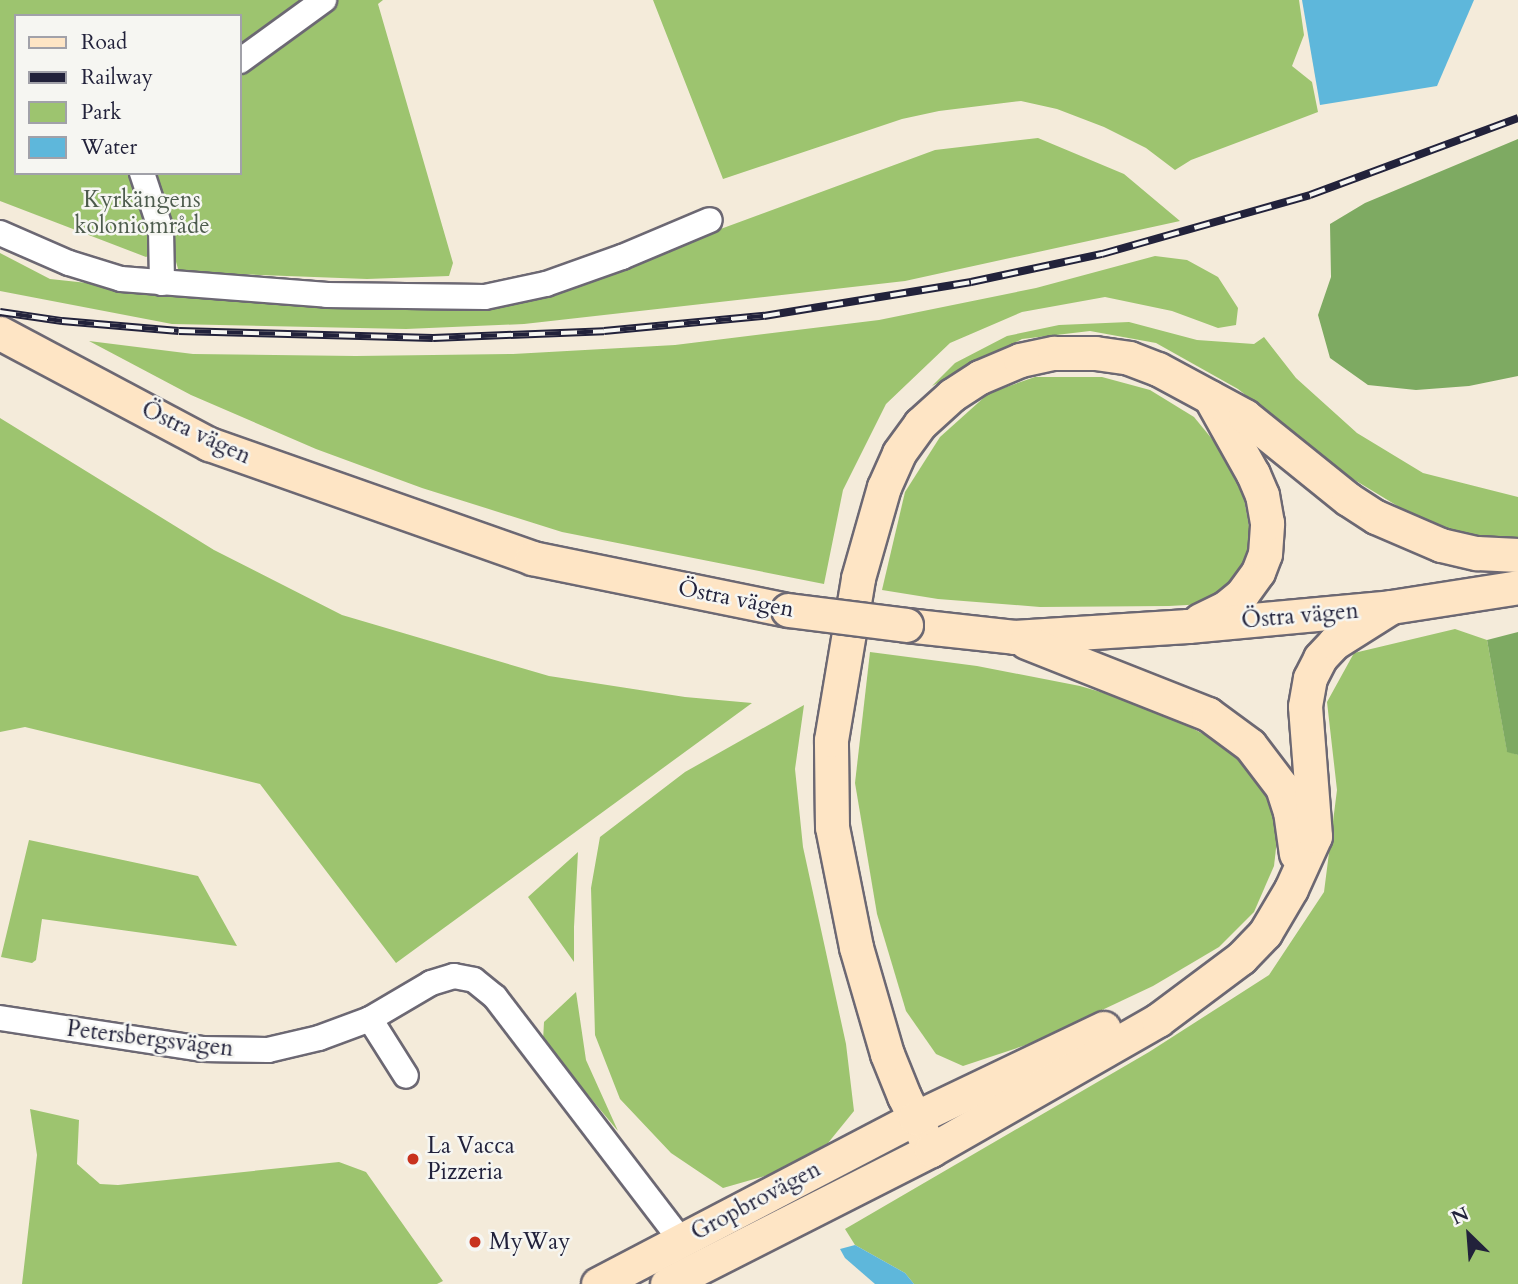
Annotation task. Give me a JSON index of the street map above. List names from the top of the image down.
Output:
{
  "streets": {
    "street": ["Östra vägen", "Petersbergsvägen", "Gropbrovägen"]
  },
  "crossings": [
    ["Petersbergsvägen", "Gropbrovägen"]
  ],
  "parks": ["Kyrkängens koloniområde"],
  "places": ["La Vacca Pizzeria", "MyWay"],
  "legend": [
    "Road",
    "Railway",
    "Park",
    "Water"
  ],
  "north": "top left"
}
